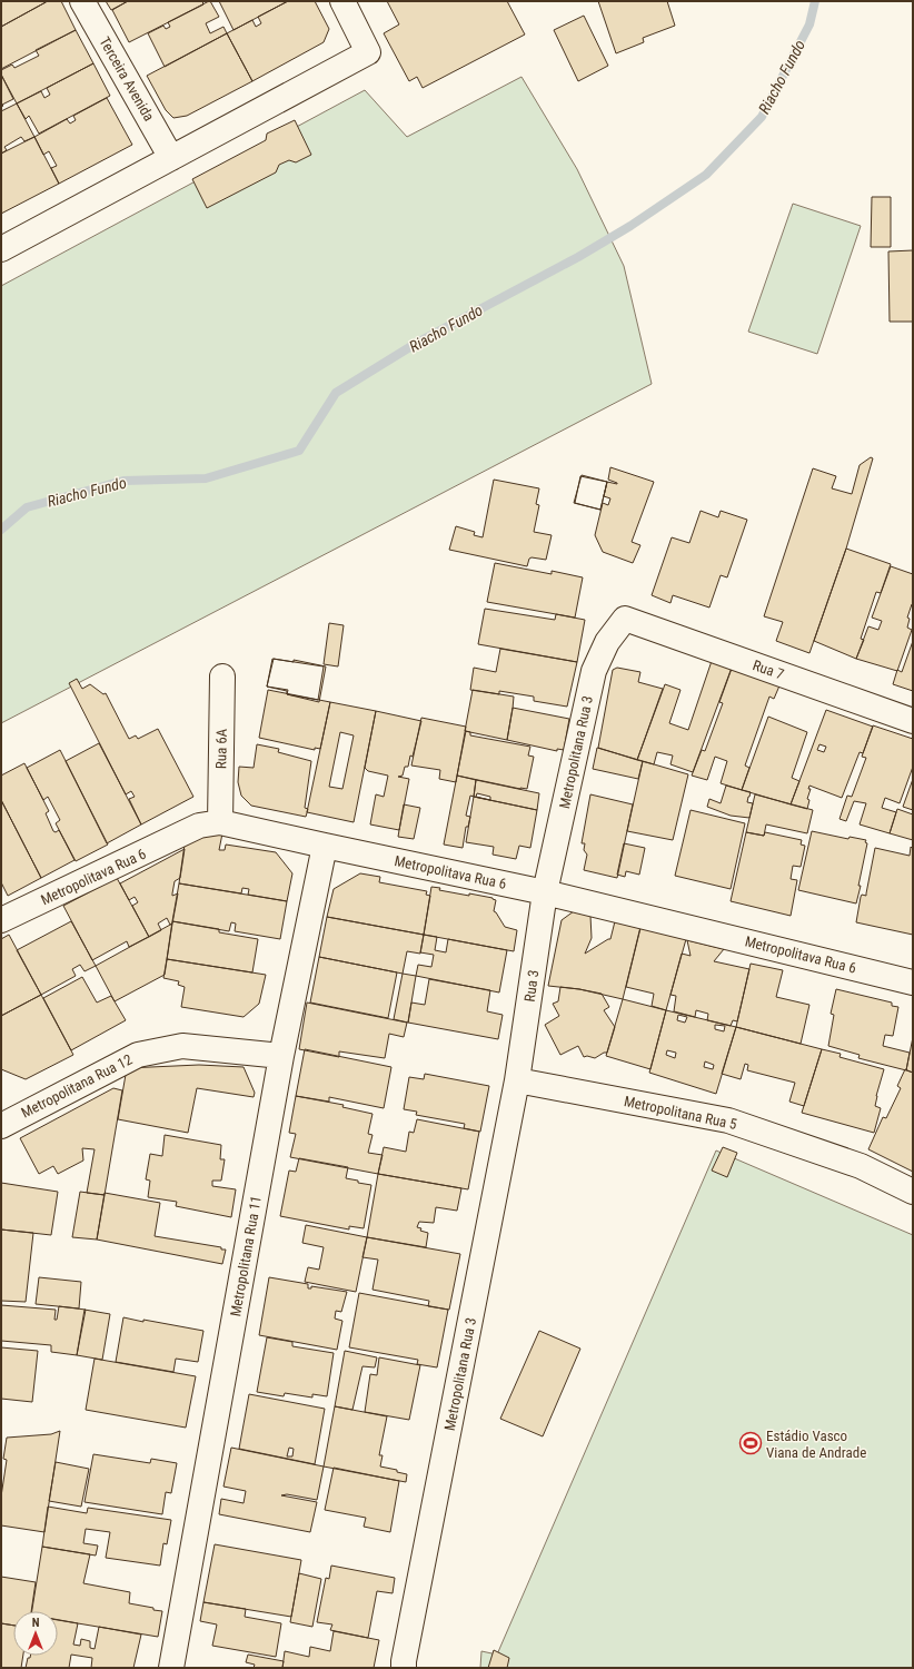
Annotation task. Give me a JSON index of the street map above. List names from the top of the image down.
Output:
{
  "streets": {
    "street": [
      "Terceira Avenida",
      "Rua 7",
      "Rua 6A",
      "Metropolitana Rua 3",
      "Metropolitava Rua 6",
      "Rua 3",
      "Metropolitana Rua 12",
      "Metropolitana Rua 5",
      "Metropolitana Rua 11"
    ]
  },
  "crossings": [
    ["Rua 7", "Metropolitana Rua 3"],
    ["Rua 6A", "Metropolitava Rua 6"],
    ["Metropolitana Rua 3", "Metropolitava Rua 6"],
    ["Metropolitana Rua 3", "Rua 3"],
    ["Metropolitana Rua 3", "Metropolitana Rua 5"],
    ["Metropolitava Rua 6", "Rua 3"],
    ["Metropolitava Rua 6", "Metropolitana Rua 11"],
    ["Rua 3", "Metropolitana Rua 5"],
    ["Metropolitana Rua 12", "Metropolitana Rua 11"]
  ],
  "water": ["Riacho Fundo"],
  "places": {
    "sports": ["Estádio Vasco Viana de Andrade"]
  },
  "north": "top"
}
